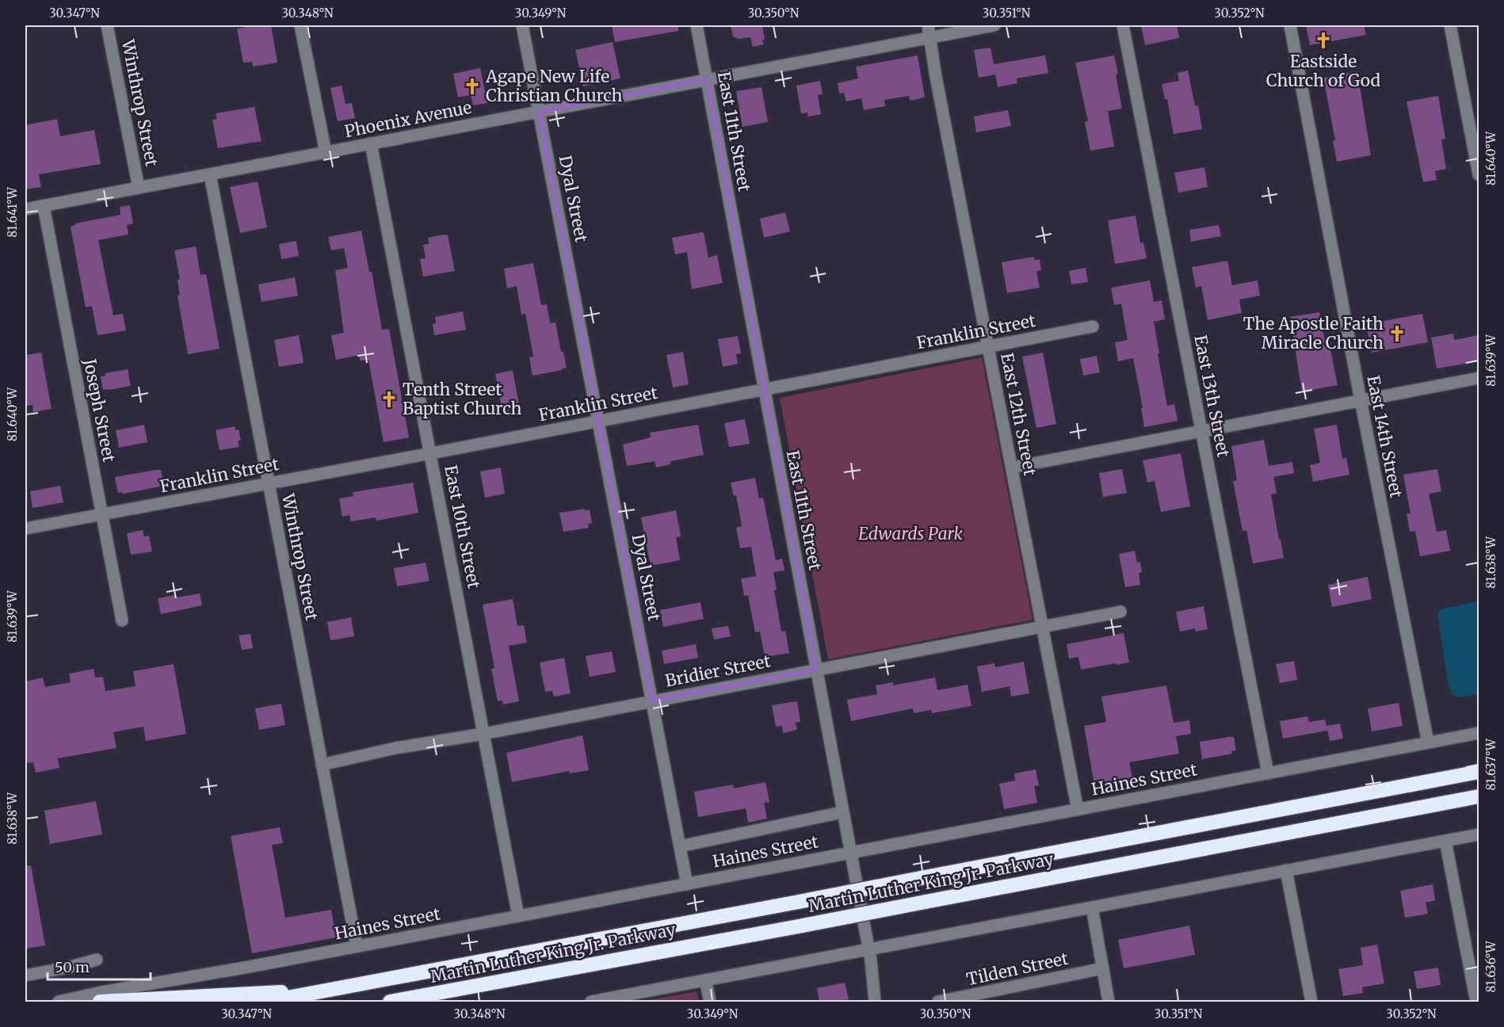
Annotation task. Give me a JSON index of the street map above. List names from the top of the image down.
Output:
{
  "streets": {
    "highway": ["Martin Luther King Jr. Parkway"],
    "street": [
      "Winthrop Street",
      "Phoenix Avenue",
      "East 11th Street",
      "Dyal Street",
      "Franklin Street",
      "East 13th Street",
      "Joseph Street",
      "East 12th Street",
      "East 14th Street",
      "East 10th Street",
      "Bridier Street",
      "Haines Street",
      "Tilden Street"
    ]
  },
  "crossings": [
    ["Winthrop Street", "Phoenix Avenue"],
    ["Winthrop Street", "Franklin Street"],
    ["Winthrop Street", "Bridier Street"],
    ["Winthrop Street", "Haines Street"],
    ["Phoenix Avenue", "East 11th Street"],
    ["Phoenix Avenue", "Dyal Street"],
    ["Phoenix Avenue", "Joseph Street"],
    ["Phoenix Avenue", "East 12th Street"],
    ["Phoenix Avenue", "East 10th Street"],
    ["East 11th Street", "Franklin Street"],
    ["East 11th Street", "Bridier Street"],
    ["East 11th Street", "Haines Street"],
    ["Dyal Street", "Franklin Street"],
    ["Dyal Street", "Bridier Street"],
    ["Dyal Street", "Haines Street"],
    ["Franklin Street", "Joseph Street"],
    ["Franklin Street", "East 12th Street"],
    ["Franklin Street", "East 10th Street"],
    ["East 13th Street", "Haines Street"],
    ["East 12th Street", "Bridier Street"],
    ["East 12th Street", "Haines Street"],
    ["East 14th Street", "Haines Street"],
    ["East 10th Street", "Bridier Street"],
    ["East 10th Street", "Haines Street"]
  ],
  "parks": ["Edwards Park"],
  "places": {
    "church": [
      "Eastside Church of God",
      "Agape New Life Christian Church",
      "The Apostle Faith Miracle Church",
      "Tenth Street Baptist Church"
    ]
  },
  "scale_bar": "50 m",
  "coordinates": [
    "30.347°N",
    "30.348°N",
    "30.349°N",
    "30.350°N",
    "30.351°N",
    "30.352°N",
    "81.640°W",
    "81.641°W",
    "81.639°W",
    "81.638°W",
    "81.637°W",
    "81.636°W"
  ]
}
